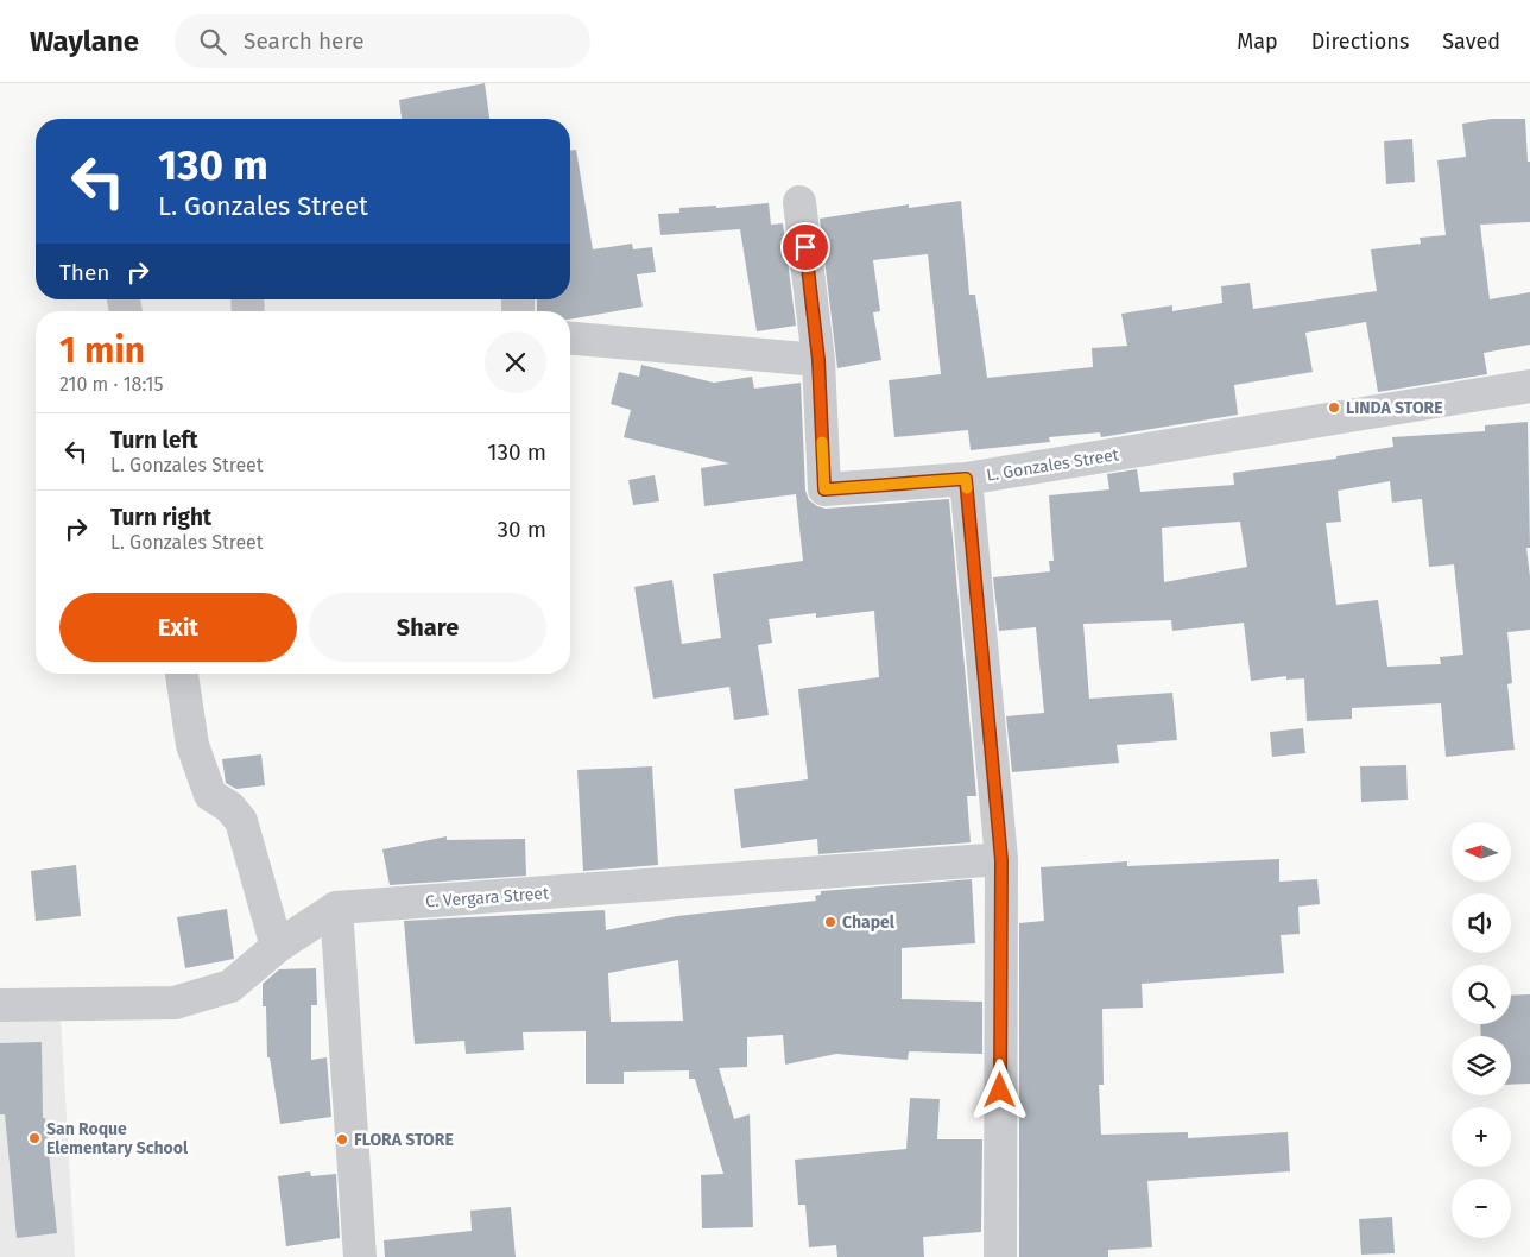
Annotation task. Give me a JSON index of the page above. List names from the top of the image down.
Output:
{
  "streets": {
    "street": ["L. Gonzales Street", "C. Vergara Street"]
  },
  "places": [
    "LINDA STORE",
    "Chapel",
    "San Roque Elementary School",
    "FLORA STORE"
  ],
  "north": "left",
  "page": {
    "header": "Waylane",
    "search": "Search here",
    "nav": ["Map", "Directions", "Saved"],
    "turn": ["130 m", "L. Gonzales Street"],
    "then": "Then",
    "heading": ["1 min", "210 m · 18:15"],
    "list": [
      {
        "name": "Turn left",
        "note": "L. Gonzales Street",
        "value": "130 m"
      },
      {
        "name": "Turn right",
        "note": "L. Gonzales Street",
        "value": "30 m"
      }
    ],
    "buttons": ["Exit", "Share"],
    "map_buttons": ["+", "−"]
  }
}
